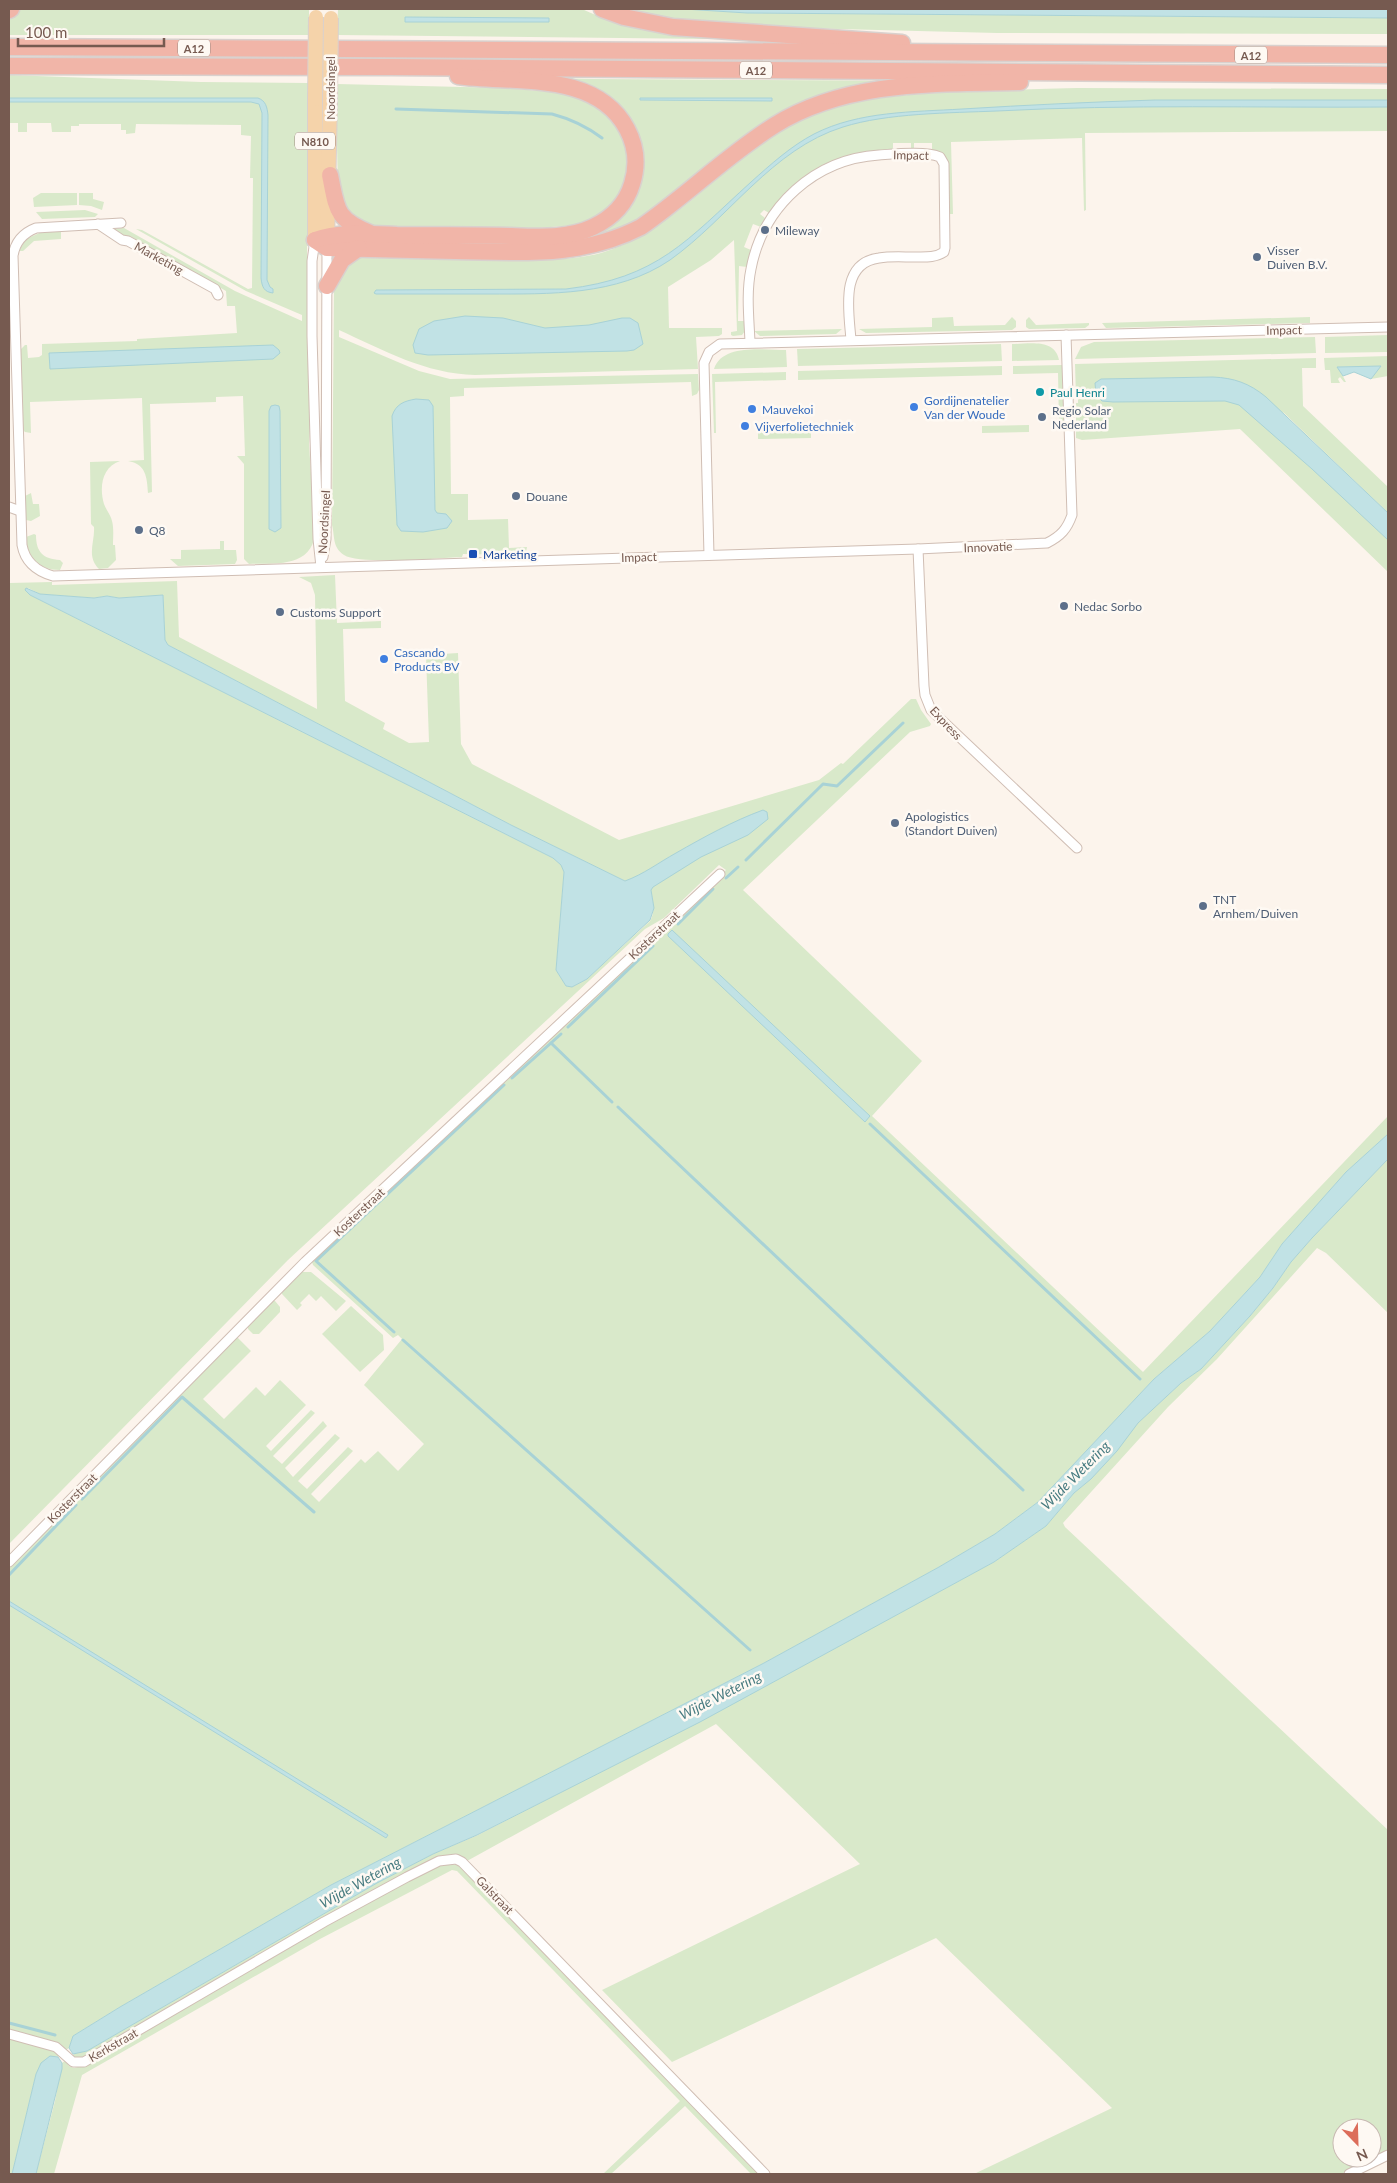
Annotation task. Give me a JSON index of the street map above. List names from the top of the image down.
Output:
{
  "streets": {
    "highway": ["A12"],
    "main road": ["Noordsingel", "N810"],
    "street": [
      "Impact",
      "Marketing",
      "Innovatie",
      "Express",
      "Kosterstraat",
      "Galstraat",
      "Kerkstraat"
    ]
  },
  "crossings": [
    ["A12", "Noordsingel"],
    ["Noordsingel", "Impact"],
    ["Impact", "Innovatie"],
    ["Innovatie", "Express"],
    ["Galstraat", "Kerkstraat"]
  ],
  "water": ["Wijde Wetering"],
  "places": {
    "other": [
      "Mileway",
      "Visser Duiven B.V.",
      "Paul Henri",
      "Gordijnenatelier Van der Woude",
      "Mauvekoi",
      "Regio Solar Nederland",
      "Vijverfolietechniek",
      "Douane",
      "Q8",
      "Nedac Sorbo",
      "Customs Support",
      "Cascando Products BV",
      "Apologistics (Standort Duiven)",
      "TNT Arnhem/Duiven"
    ],
    "transit": ["Marketing"]
  },
  "scale_bar": "100 m",
  "north": "bottom right"
}
